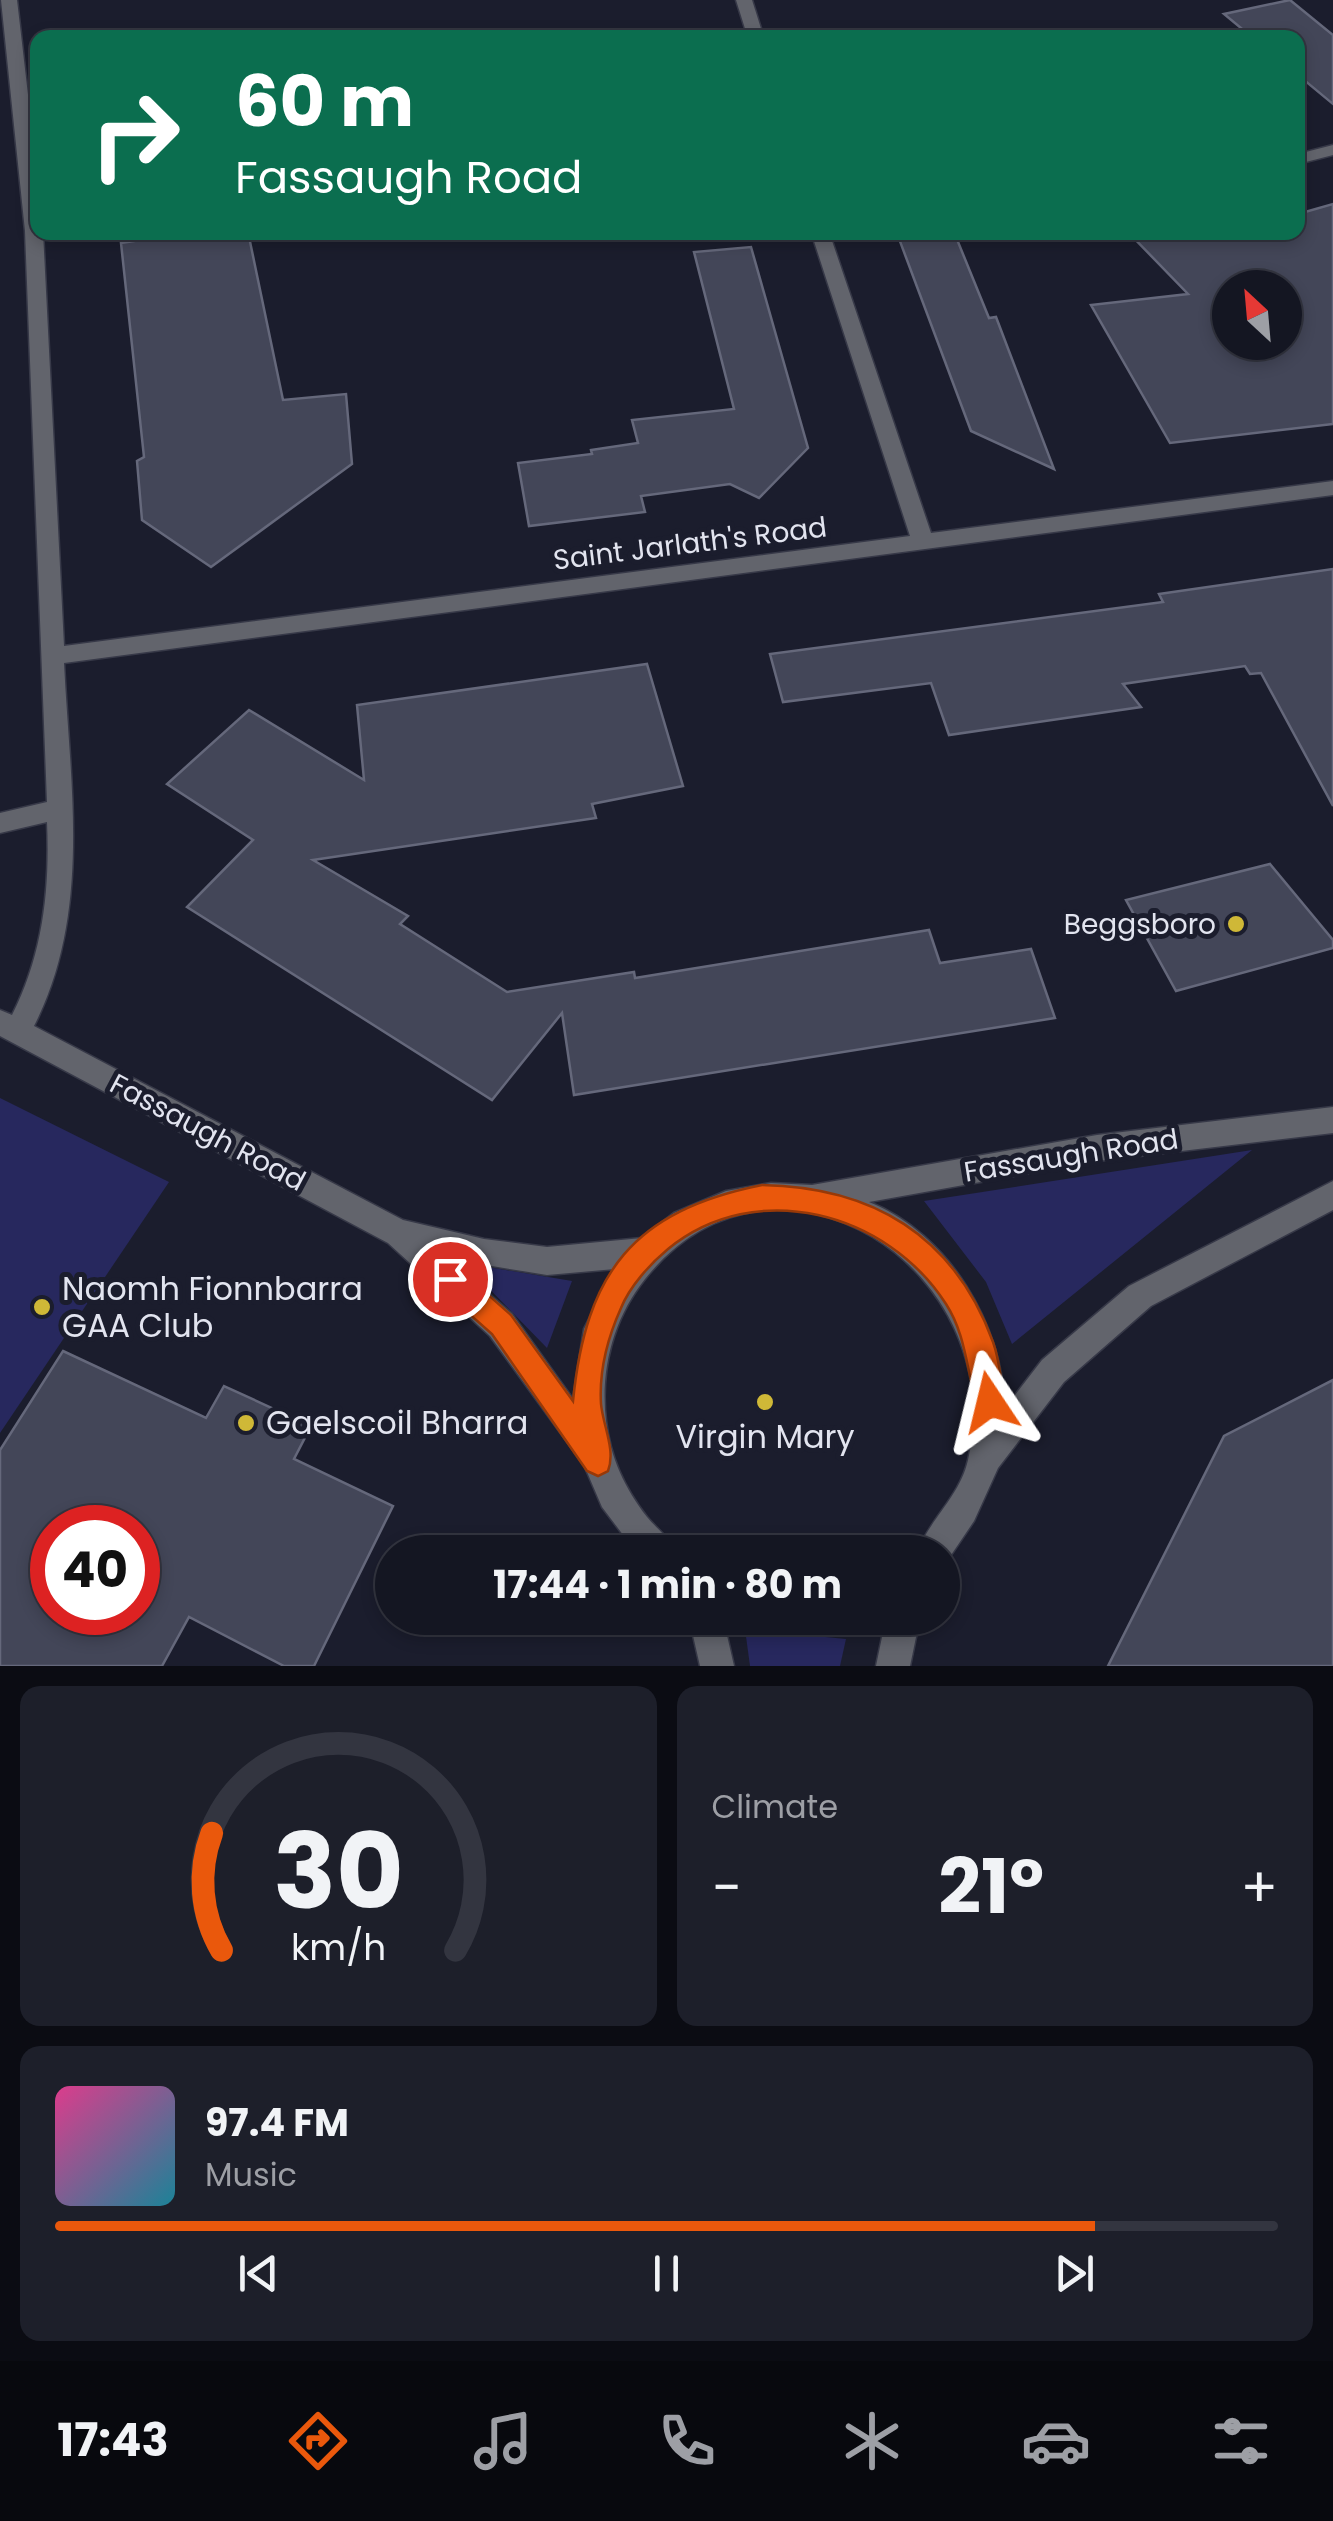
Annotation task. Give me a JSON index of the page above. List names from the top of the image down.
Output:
{
  "streets": {
    "street": ["Saint Jarlath's Road", "Fassaugh Road"]
  },
  "places": [
    "Beggsboro",
    "Naomh Fionnbarra GAA Club",
    "Virgin Mary",
    "Gaelscoil Bharra"
  ],
  "north": "top left",
  "page": {
    "turn": ["60 m", "Fassaugh Road"],
    "limit": "40",
    "trip": "17:44 · 1 min · 80 m",
    "tile": "Climate",
    "heat": ["−", "21°", "+"],
    "song": ["97.4 FM", "Music"],
    "tabs": "17:43",
    "gauge": ["30", "km/h"]
  }
}
